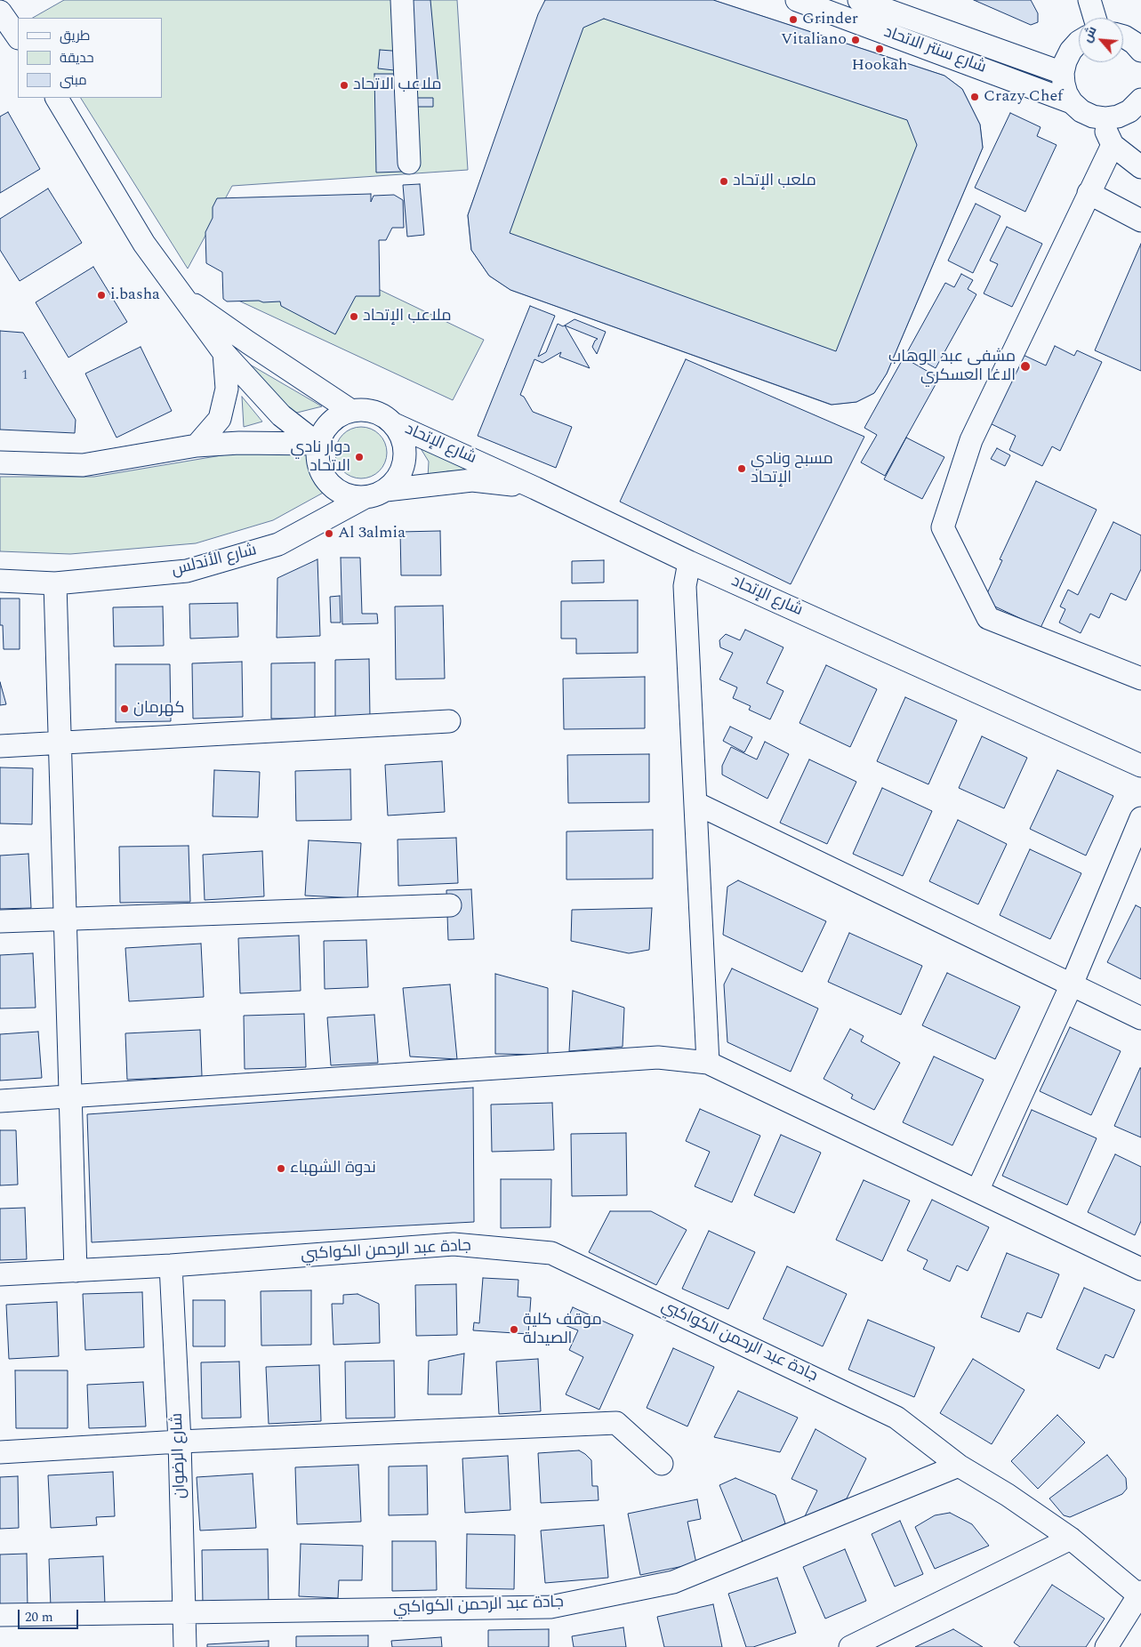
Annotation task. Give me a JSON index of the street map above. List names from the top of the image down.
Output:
{
  "streets": {
    "street": [
      "شارع سنتر الاتحاد",
      "شارع الإتحاد",
      "شارع الأندلس",
      "جادة عبد الرحمن الكواكبي",
      "شارع الرضوان"
    ]
  },
  "crossings": [
    ["شارع الإتحاد", "شارع الأندلس"],
    ["جادة عبد الرحمن الكواكبي", "شارع الرضوان"]
  ],
  "places": [
    "Grinder",
    "Vitaliano",
    "Hookah",
    "ملاعب الاتحاد",
    "Crazy Chef",
    "ملعب الإتحاد",
    "i.basha",
    "ملاعب الإتحاد",
    "مشفى عبد الوهاب الاغا العسكري",
    "دوار نادي الاتحاد",
    "مسبح ونادي الإتحاد",
    "Al 3almia",
    "كهرمان",
    "ندوة الشهباء",
    "موقف كلية الصيدلة"
  ],
  "house_numbers": ["1"],
  "legend": ["طريق", "حديقة", "مبنى"],
  "scale_bar": "20 m",
  "north": "top left"
}
